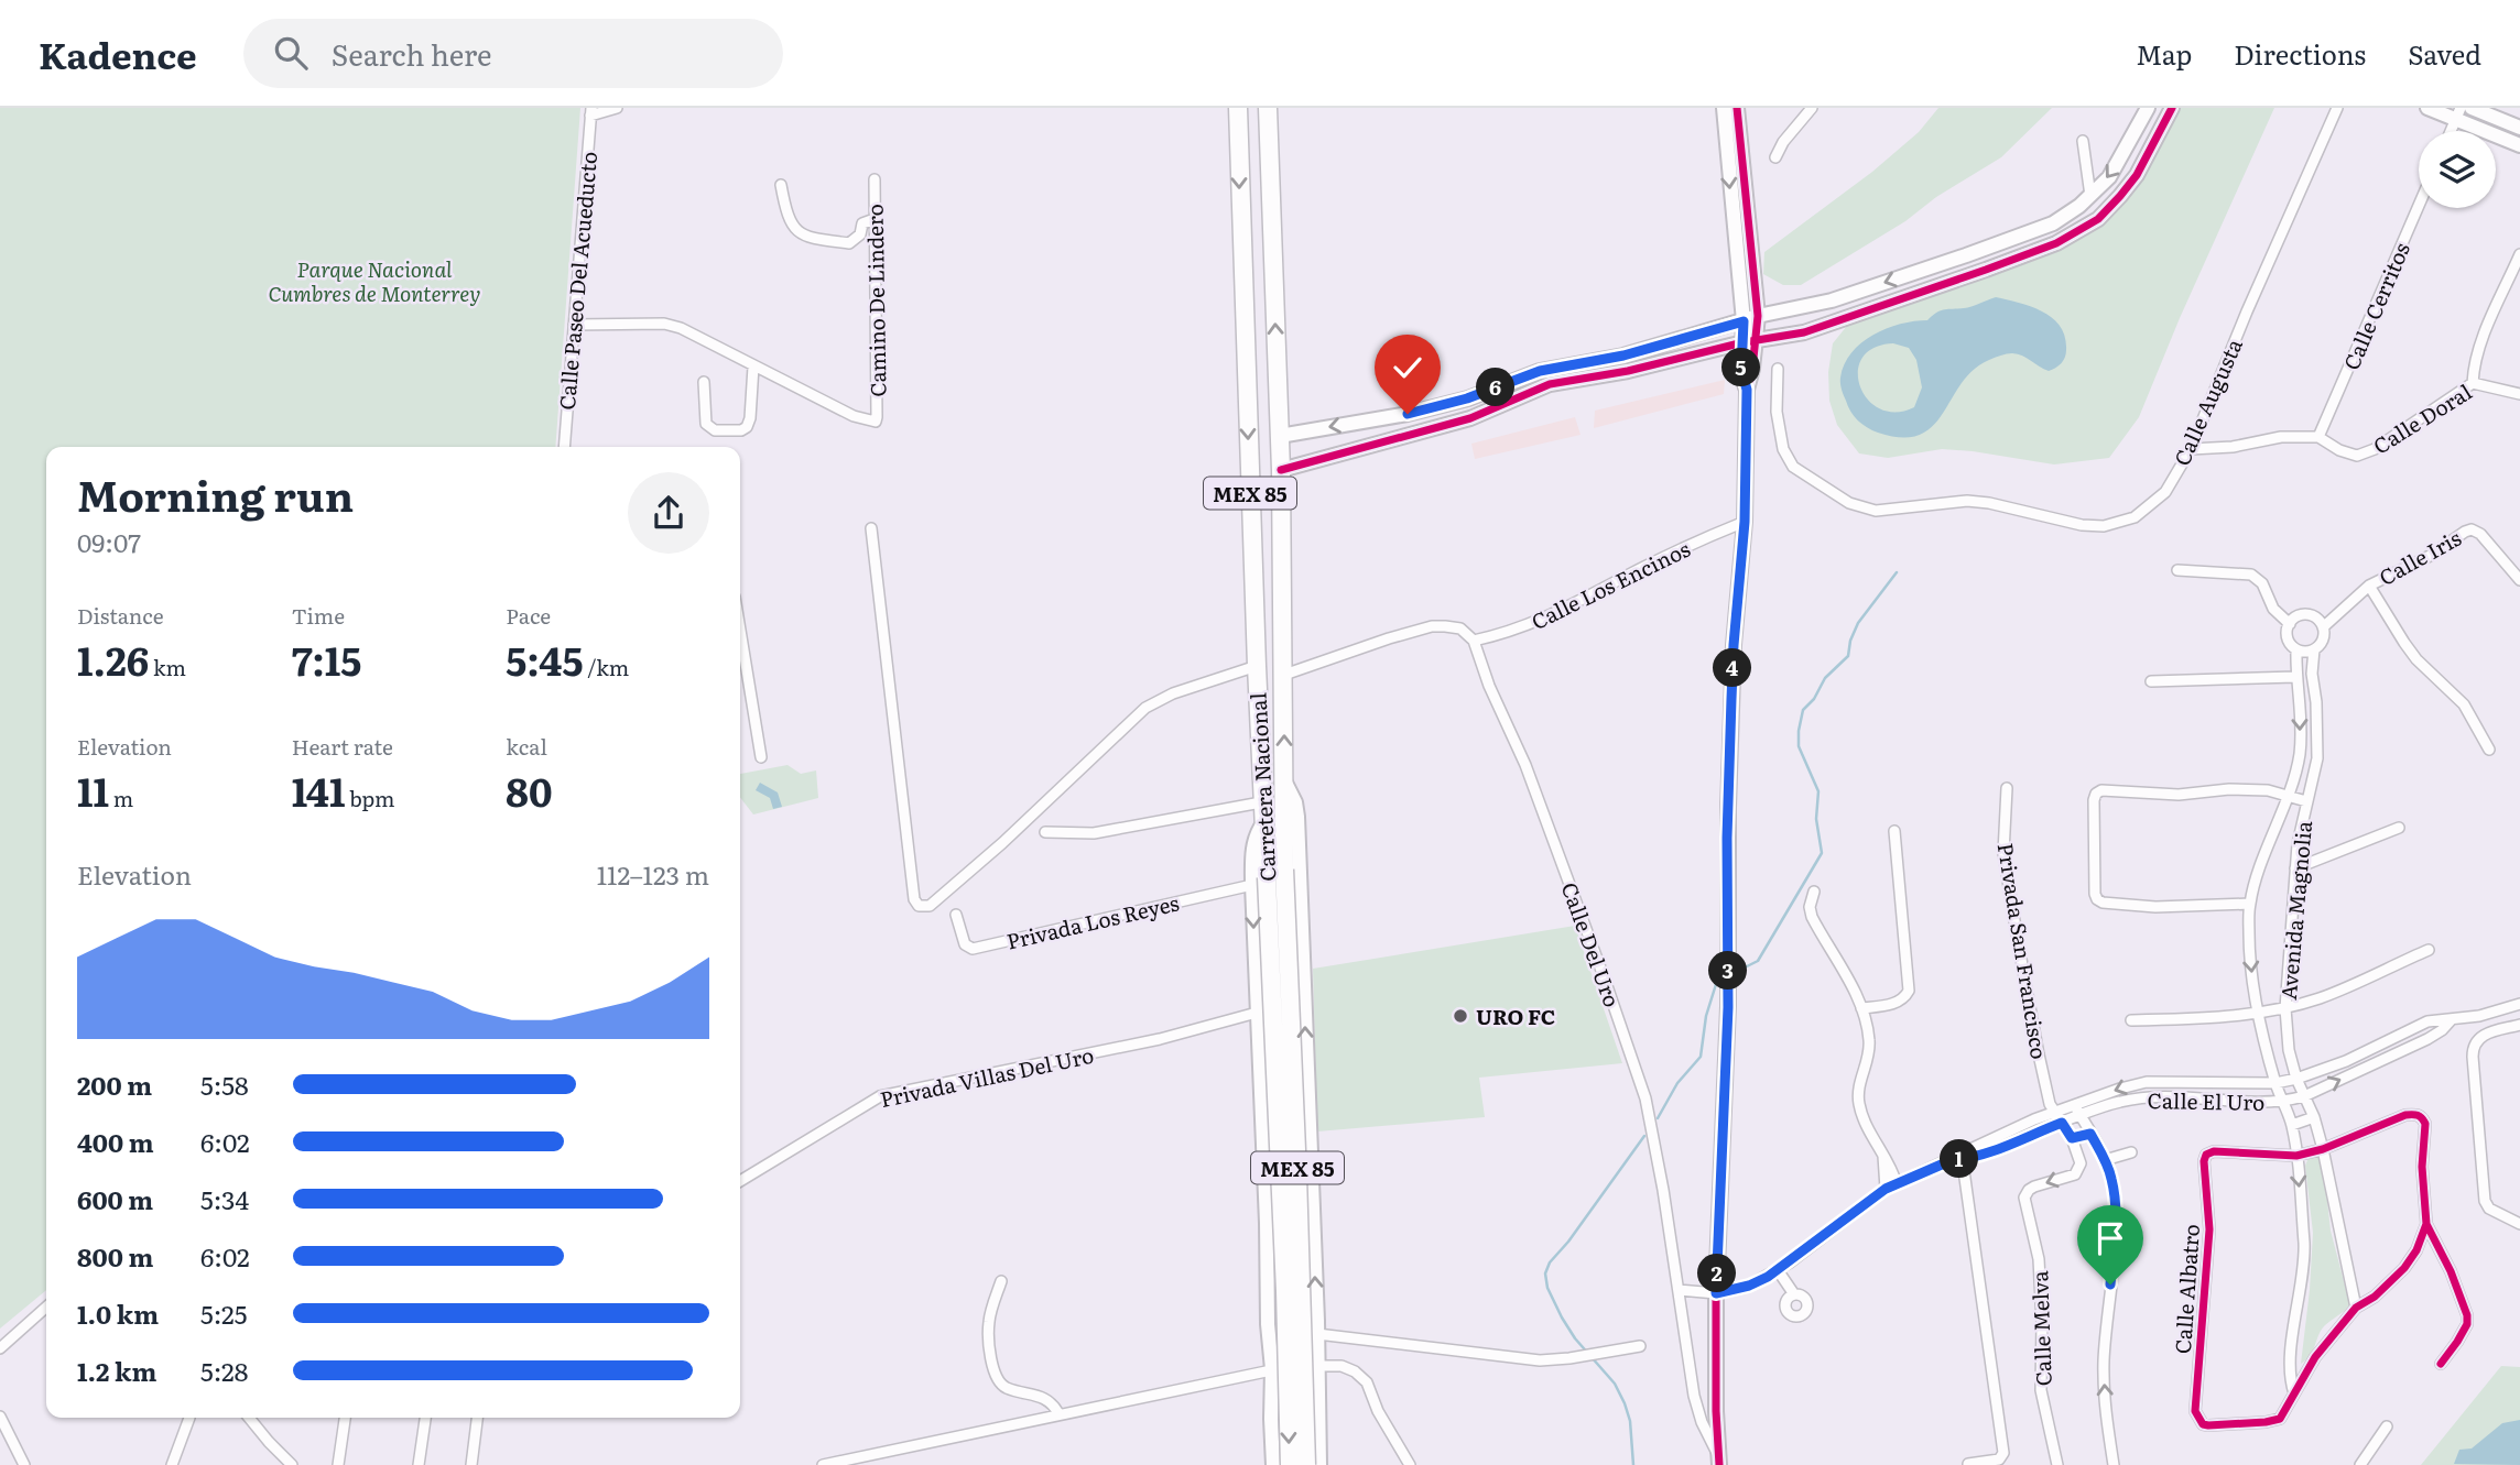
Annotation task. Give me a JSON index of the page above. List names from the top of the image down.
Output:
{
  "streets": {
    "highway": ["MEX 85", "Carretera Nacional"],
    "street": [
      "Calle Paseo Del Acueducto",
      "Camino De Lindero",
      "Calle Cerritos",
      "Calle Augusta",
      "Calle Doral",
      "Calle Iris",
      "Calle Los Encinos",
      "Avenida Magnolia",
      "Privada Los Reyes",
      "Calle Del Uro",
      "Privada San Francisco",
      "Privada Villas Del Uro",
      "Calle El Uro",
      "Calle Albatro",
      "Calle Melva"
    ]
  },
  "crossings": [
    ["Calle Cerritos", "Calle Doral"],
    ["Calle Augusta", "Calle Doral"],
    ["MEX 85", "Carretera Nacional"],
    ["MEX 85", "Privada Los Reyes"],
    ["MEX 85", "Privada Villas Del Uro"],
    ["Calle Iris", "Avenida Magnolia"],
    ["Calle Los Encinos", "Calle Del Uro"],
    ["Carretera Nacional", "Privada Los Reyes"],
    ["Avenida Magnolia", "Calle El Uro"],
    ["Avenida Magnolia", "Calle Albatro"],
    ["Calle Del Uro", "Calle El Uro"],
    ["Privada San Francisco", "Calle El Uro"],
    ["Privada San Francisco", "Calle Melva"]
  ],
  "parks": ["Parque Nacional Cumbres de Monterrey"],
  "places": ["URO FC"],
  "page": {
    "header": "Kadence",
    "search": "Search here",
    "nav": ["Map", "Directions", "Saved"],
    "pins": [
      "5",
      "6",
      "4",
      "3",
      "1",
      "2"
    ],
    "heading": ["Morning run", "09:07"],
    "stats": [
      ["Distance", "1.26 km"],
      ["Time", "7:15"],
      ["Pace", "5:45 /km"],
      ["Elevation", "11 m"],
      ["Heart rate", "141 bpm"],
      ["kcal", "80"]
    ],
    "chart": ["Elevation", "112–123 m"],
    "list": [
      {
        "name": "200 m",
        "note": "5:58"
      },
      {
        "name": "400 m",
        "note": "6:02"
      },
      {
        "name": "600 m",
        "note": "5:34"
      },
      {
        "name": "800 m",
        "note": "6:02"
      },
      {
        "name": "1.0 km",
        "note": "5:25"
      },
      {
        "name": "1.2 km",
        "note": "5:28"
      }
    ]
  }
}
